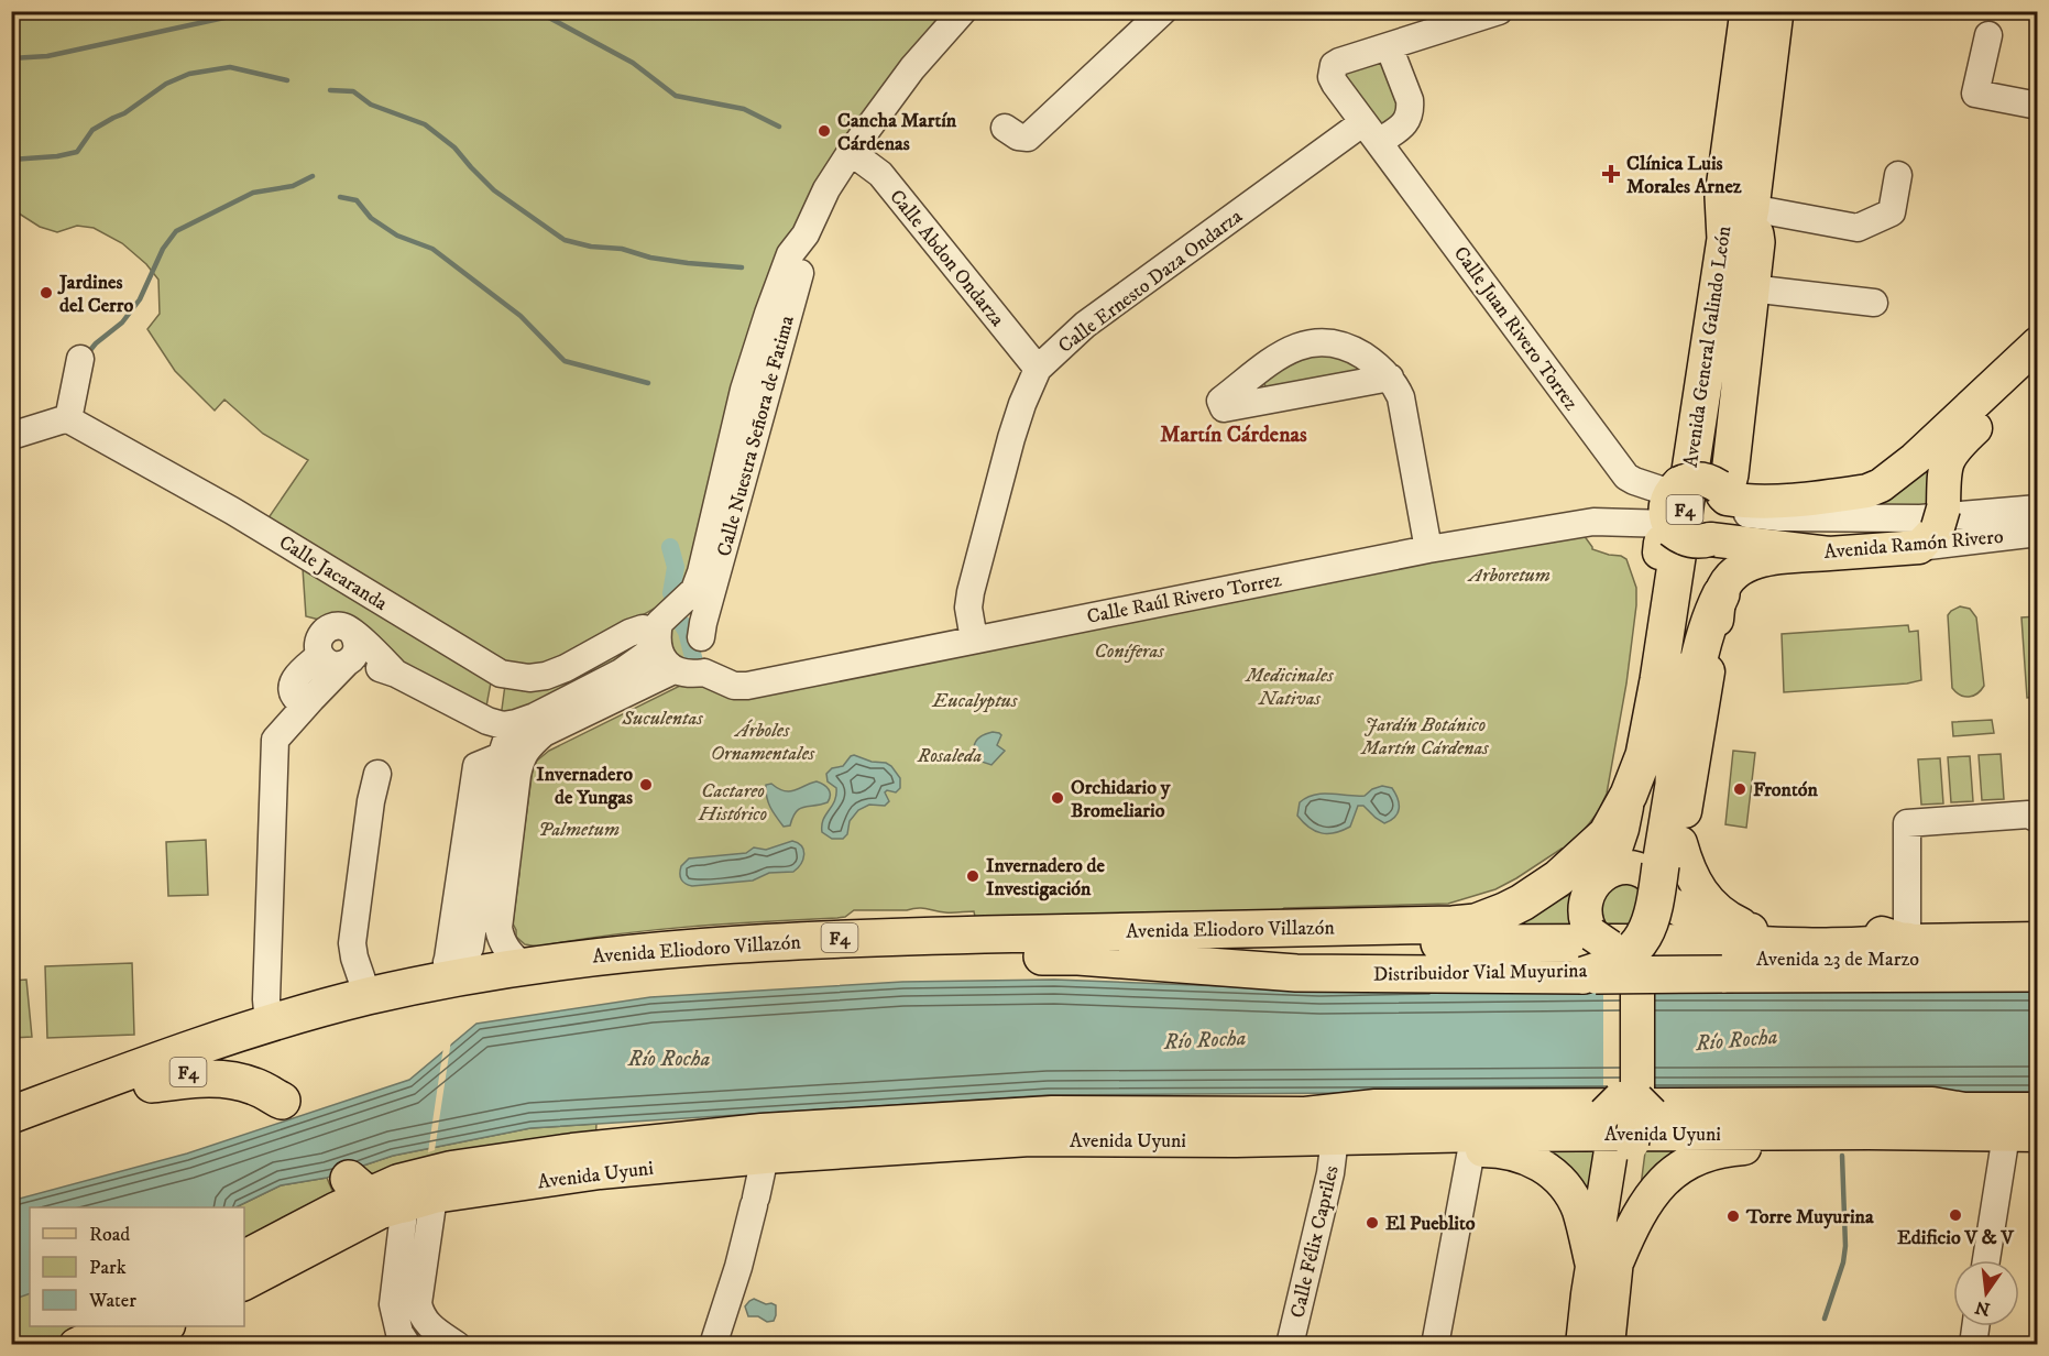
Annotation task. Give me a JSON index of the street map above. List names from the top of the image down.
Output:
{
  "streets": {
    "highway": [
      "Avenida General Galindo León",
      "F4",
      "Avenida Eliodoro Villazón",
      "Distribuidor Vial Muyurina"
    ],
    "main road": ["Avenida Ramón Rivero", "Avenida 23 de Marzo", "Avenida Uyuni"],
    "street": [
      "Calle Abdon Ondarza",
      "Calle Ernesto Daza Ondarza",
      "Calle Juan Rivero Torrez",
      "Calle Nuestra Señora de Fatima",
      "Calle Jacaranda",
      "Calle Raúl Rivero Torrez",
      "Calle Félix Capriles"
    ]
  },
  "crossings": [
    ["Calle Abdon Ondarza", "Calle Ernesto Daza Ondarza"],
    ["Calle Abdon Ondarza", "Calle Nuestra Señora de Fatima"],
    ["Calle Ernesto Daza Ondarza", "Calle Juan Rivero Torrez"],
    ["Calle Ernesto Daza Ondarza", "Calle Raúl Rivero Torrez"],
    ["Calle Juan Rivero Torrez", "Avenida Ramón Rivero"],
    ["Calle Juan Rivero Torrez", "Calle Raúl Rivero Torrez"],
    ["Avenida General Galindo León", "Avenida Ramón Rivero"],
    ["Avenida General Galindo León", "Avenida Eliodoro Villazón"],
    ["Avenida General Galindo León", "Avenida 23 de Marzo"],
    ["Avenida General Galindo León", "Distribuidor Vial Muyurina"],
    ["Calle Nuestra Señora de Fatima", "Calle Jacaranda"],
    ["Calle Nuestra Señora de Fatima", "Calle Raúl Rivero Torrez"],
    ["Avenida Ramón Rivero", "Calle Raúl Rivero Torrez"],
    ["Avenida Ramón Rivero", "Distribuidor Vial Muyurina"],
    ["Calle Jacaranda", "Calle Raúl Rivero Torrez"],
    ["Avenida Eliodoro Villazón", "Distribuidor Vial Muyurina"],
    ["Avenida 23 de Marzo", "Distribuidor Vial Muyurina"],
    ["Avenida Uyuni", "Calle Félix Capriles"]
  ],
  "districts": ["Martín Cárdenas"],
  "water": ["Río Rocha"],
  "parks": [
    "Arboretum",
    "Coníferas",
    "Medicinales Nativas",
    "Eucalyptus",
    "Suculentas",
    "Jardín Botánico Martín Cárdenas",
    "Árboles Ornamentales",
    "Rosaleda",
    "Cactareo Histórico",
    "Palmetum"
  ],
  "places": {
    "other": [
      "Cancha Martín Cárdenas",
      "Jardines del Cerro",
      "Invernadero de Yungas",
      "Frontón",
      "Orchidario y Bromeliario",
      "Invernadero de Investigación",
      "Edificio V & V",
      "Torre Muyurina",
      "El Pueblito"
    ],
    "health": ["Clínica Luis Morales Arnez"]
  },
  "legend": ["Road", "Park", "Water"],
  "north": "bottom"
}
